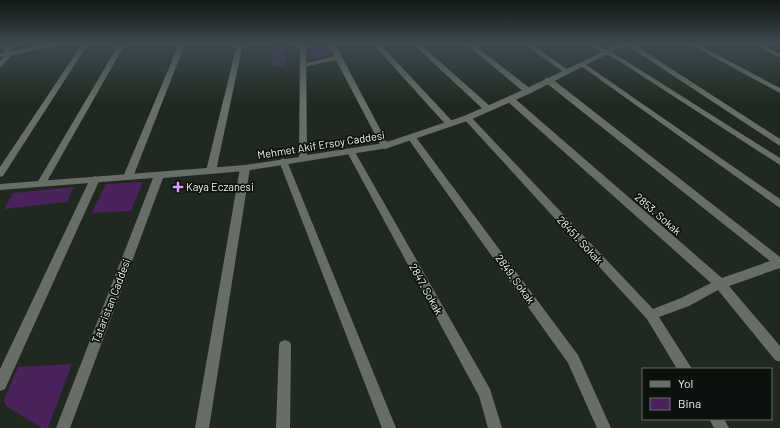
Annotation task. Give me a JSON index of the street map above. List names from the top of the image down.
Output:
{
  "streets": {
    "street": [
      "Mehmet Akif Ersoy Caddesi",
      "2853. Sokak",
      "28451. Sokak",
      "2849. Sokak",
      "2847. Sokak",
      "Tataristan Caddesi"
    ]
  },
  "crossings": [
    ["Mehmet Akif Ersoy Caddesi", "2853. Sokak"],
    ["Mehmet Akif Ersoy Caddesi", "28451. Sokak"],
    ["Mehmet Akif Ersoy Caddesi", "2849. Sokak"],
    ["Mehmet Akif Ersoy Caddesi", "2847. Sokak"],
    ["Mehmet Akif Ersoy Caddesi", "Tataristan Caddesi"]
  ],
  "places": {
    "health": ["Kaya Eczanesi"]
  },
  "legend": ["Yol", "Bina"]
}
